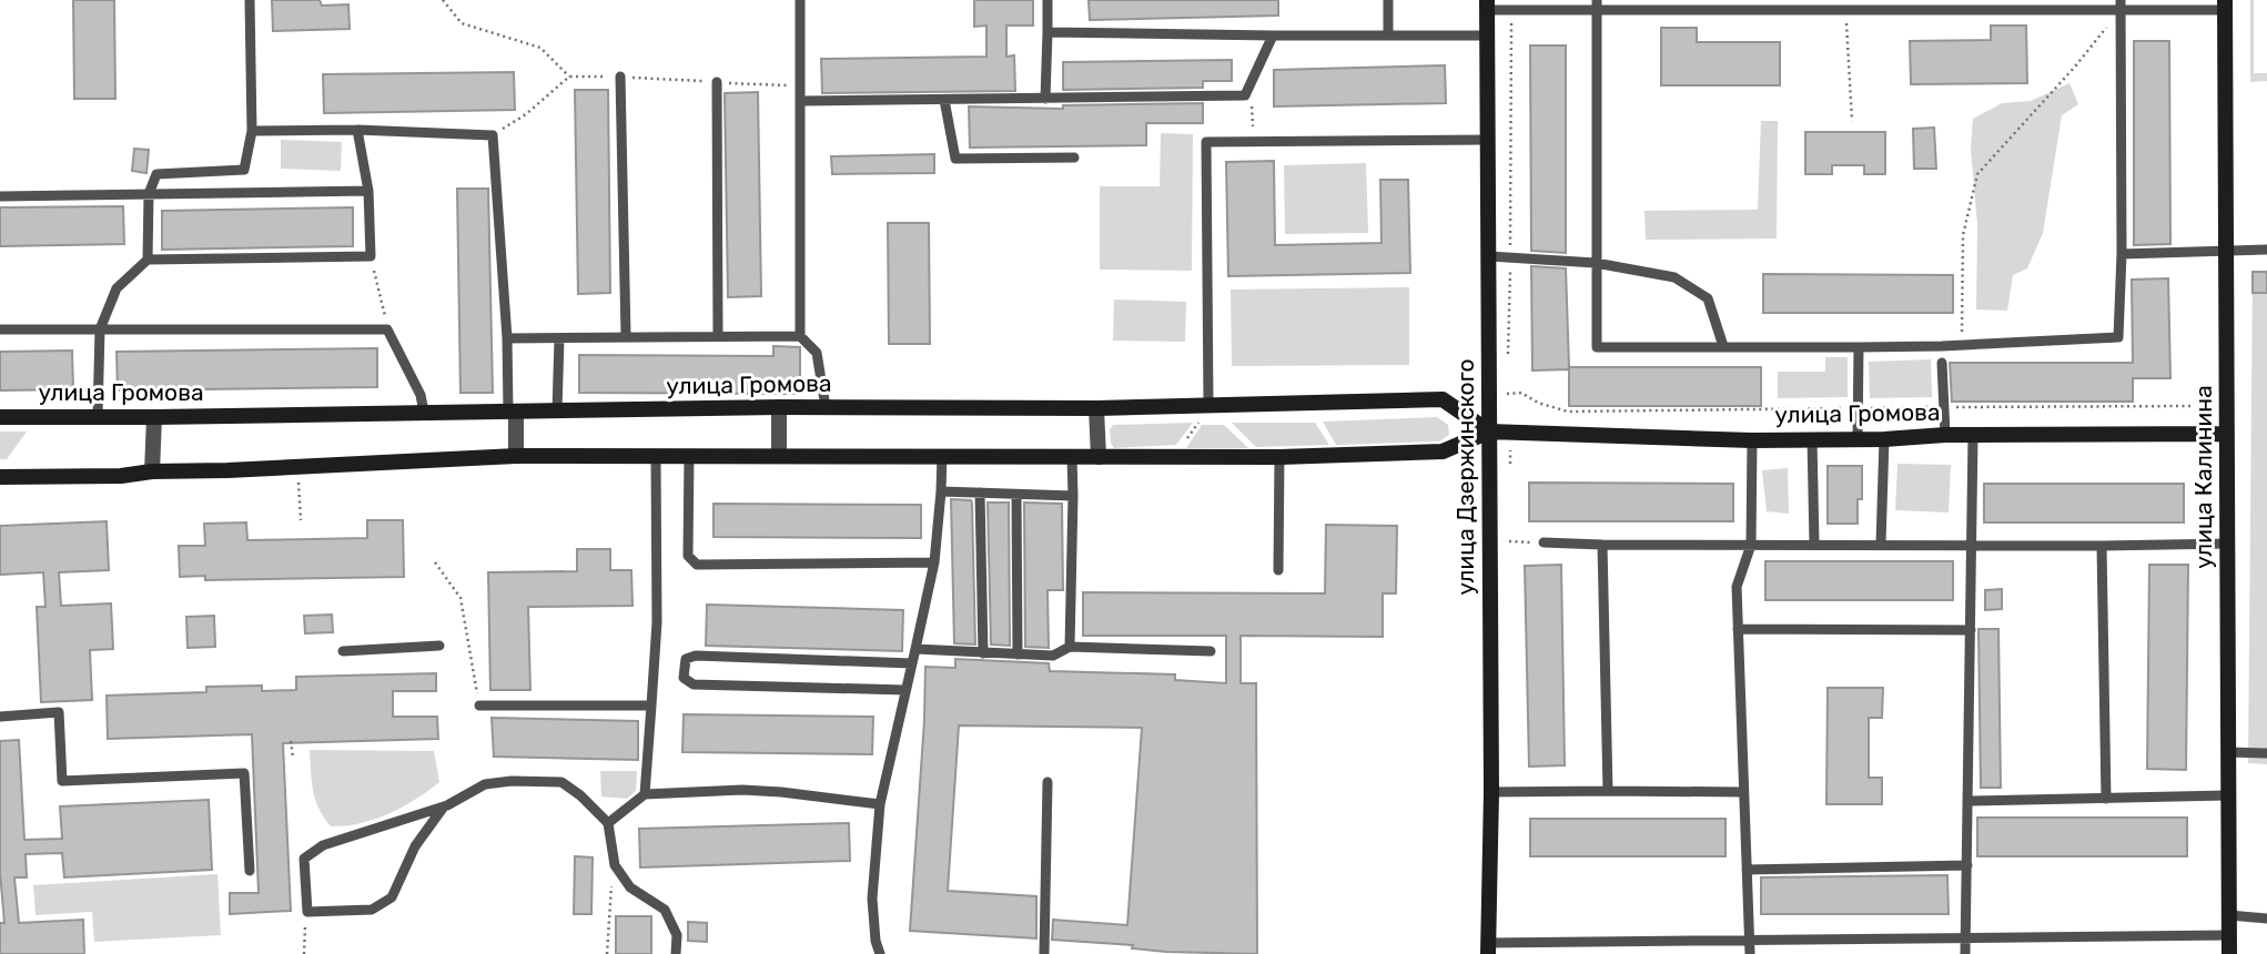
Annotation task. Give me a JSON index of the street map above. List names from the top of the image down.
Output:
{
  "streets": {
    "street": ["улица Громова", "улица Дзержинского", "улица Калинина"]
  },
  "crossings": [
    ["улица Громова", "улица Дзержинского"],
    ["улица Громова", "улица Калинина"]
  ]
}
